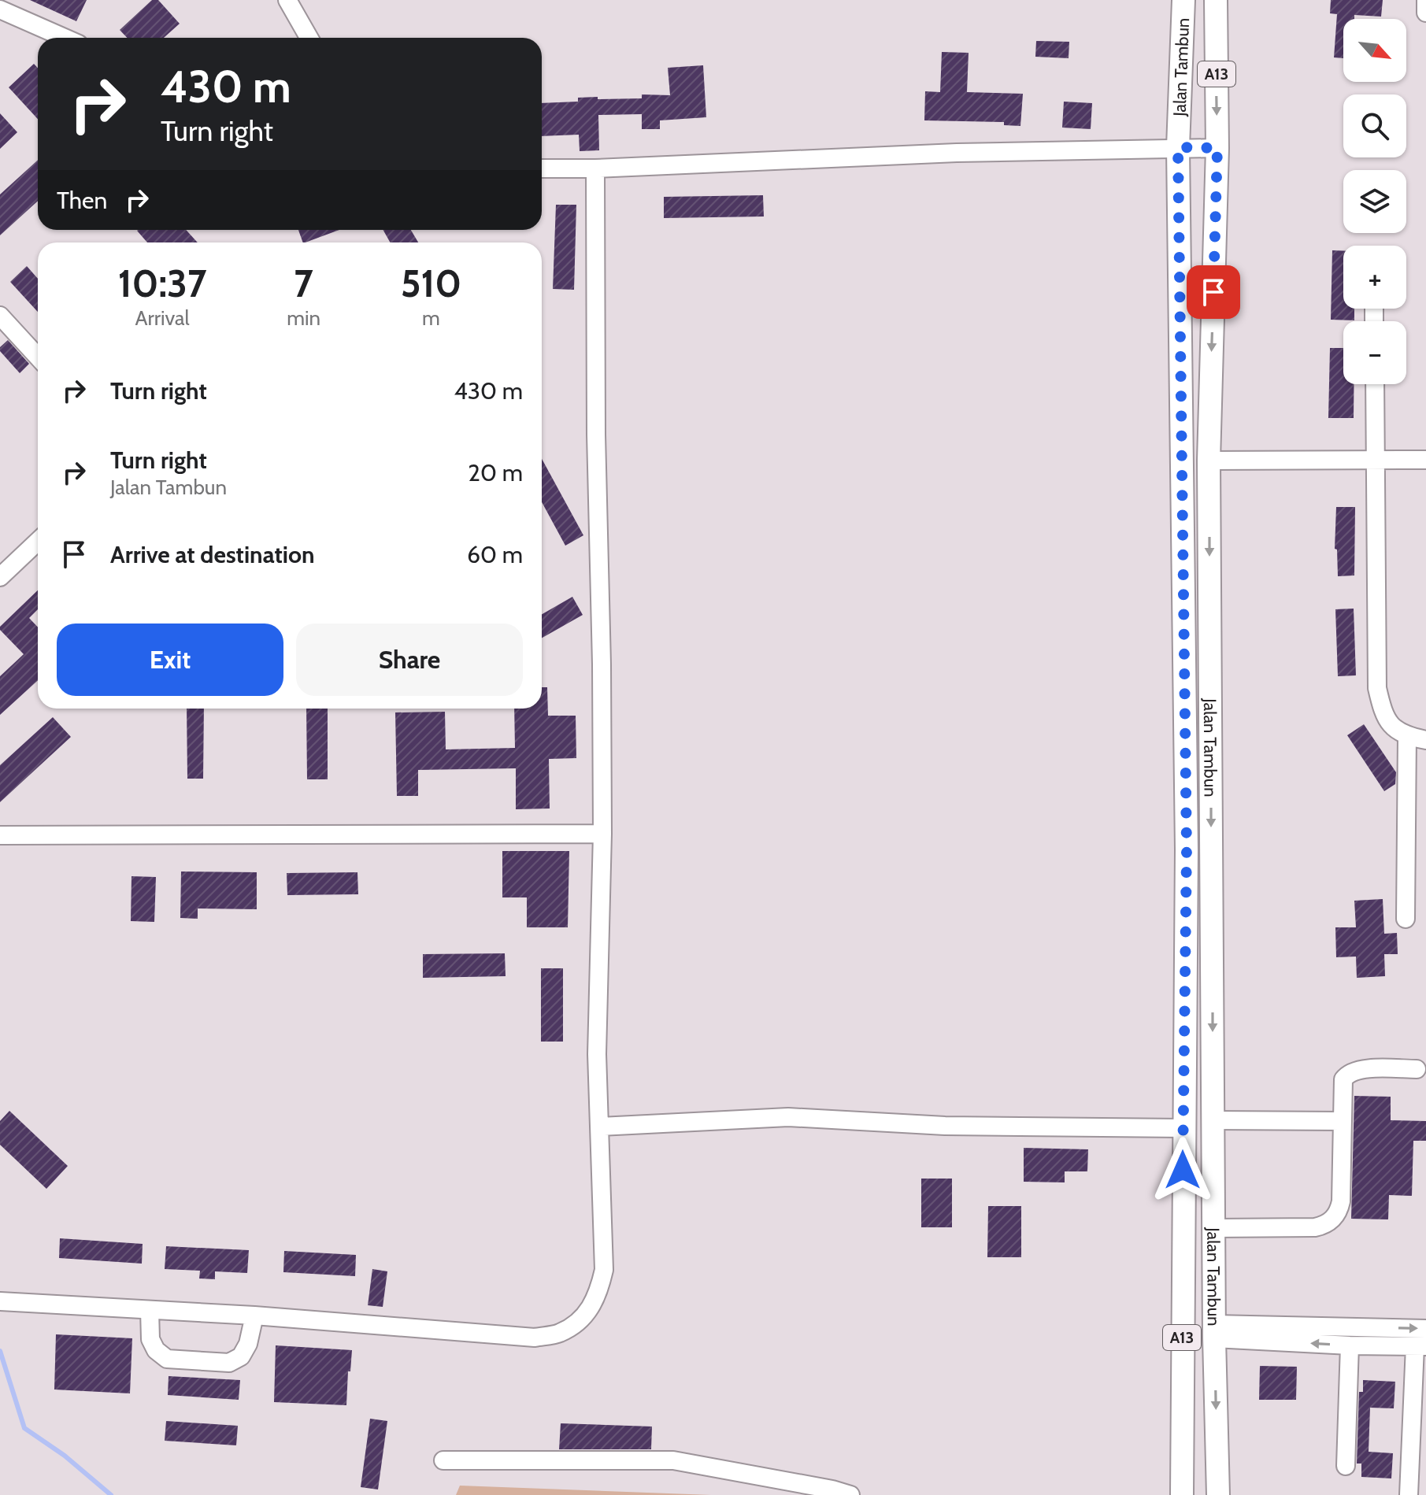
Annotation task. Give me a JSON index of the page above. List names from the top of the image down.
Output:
{
  "streets": {
    "main road": ["Jalan Tambun", "A13"]
  },
  "north": "bottom right",
  "page": {
    "map_buttons": ["+", "−"],
    "turn": ["430 m", "Turn right"],
    "then": "Then",
    "eta": [
      "10:37",
      "Arrival",
      "7",
      "min",
      "510",
      "m"
    ],
    "list": [
      {
        "name": "Turn right",
        "value": "430 m"
      },
      {
        "name": "Turn right",
        "note": "Jalan Tambun",
        "value": "20 m"
      },
      {
        "name": "Arrive at destination",
        "value": "60 m"
      }
    ],
    "buttons": ["Exit", "Share"]
  }
}
